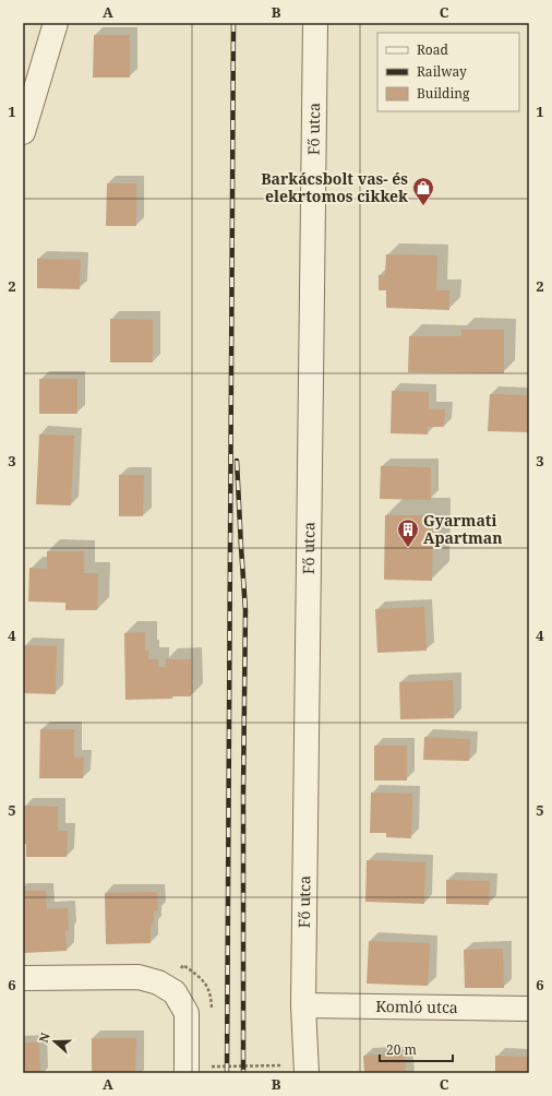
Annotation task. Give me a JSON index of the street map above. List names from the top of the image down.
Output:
{
  "streets": {
    "street": ["Fő utca", "Komló utca"]
  },
  "crossings": [
    ["Fő utca", "Komló utca"]
  ],
  "places": {
    "shop": ["Barkácsbolt vas- és elekrtomos cikkek"],
    "building": ["Gyarmati Apartman"]
  },
  "legend": ["Road", "Railway", "Building"],
  "scale_bar": "20 m",
  "north": "left",
  "grid": {
    "columns": ["A", "B", "C"],
    "rows": [
      "1",
      "2",
      "3",
      "4",
      "5",
      "6"
    ]
  }
}
